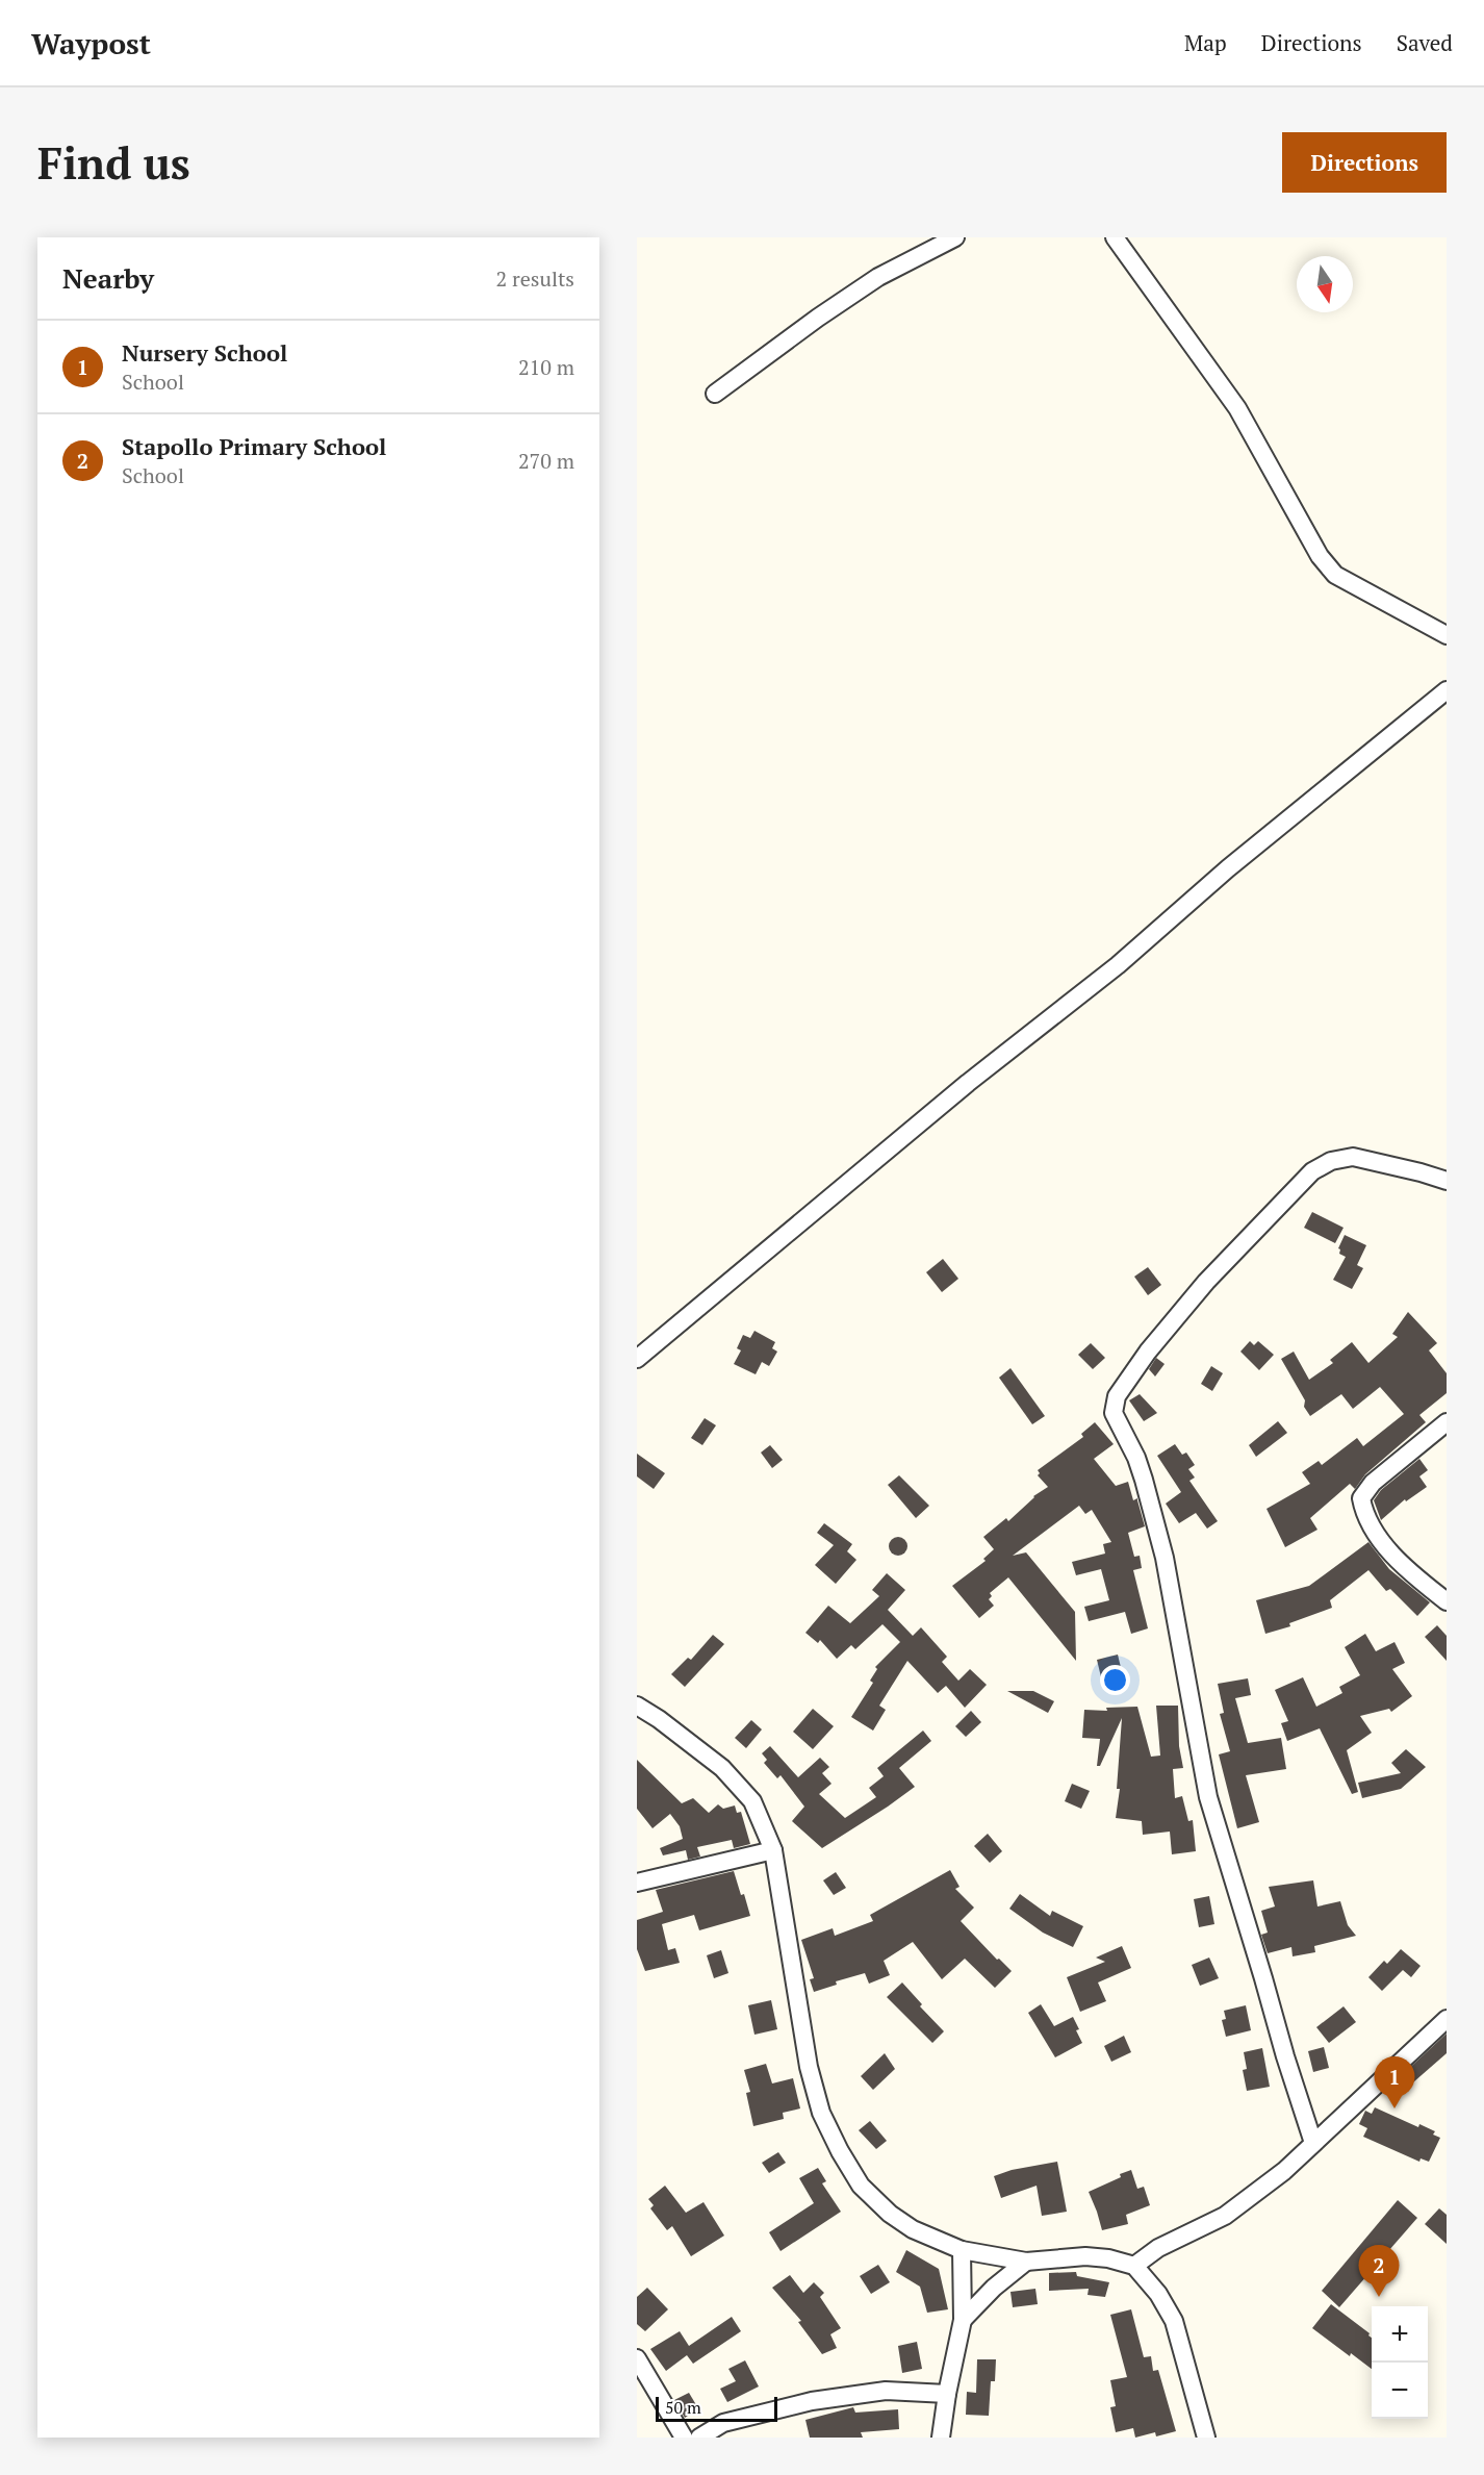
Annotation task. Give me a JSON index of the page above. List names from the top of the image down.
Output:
{
  "scale_bar": "50 m",
  "north": "bottom",
  "page": {
    "header": "Waypost",
    "nav": ["Map", "Directions", "Saved"],
    "buttons": "Directions",
    "title": "Find us",
    "heading": ["Nearby", "2 results"],
    "list": [
      {
        "mark": "1",
        "name": "Nursery School",
        "note": "School",
        "value": "210 m"
      },
      {
        "mark": "2",
        "name": "Stapollo Primary School",
        "note": "School",
        "value": "270 m"
      }
    ],
    "pins": ["1", "2"],
    "map_buttons": ["+", "−"],
    "scale": "50 m"
  }
}
